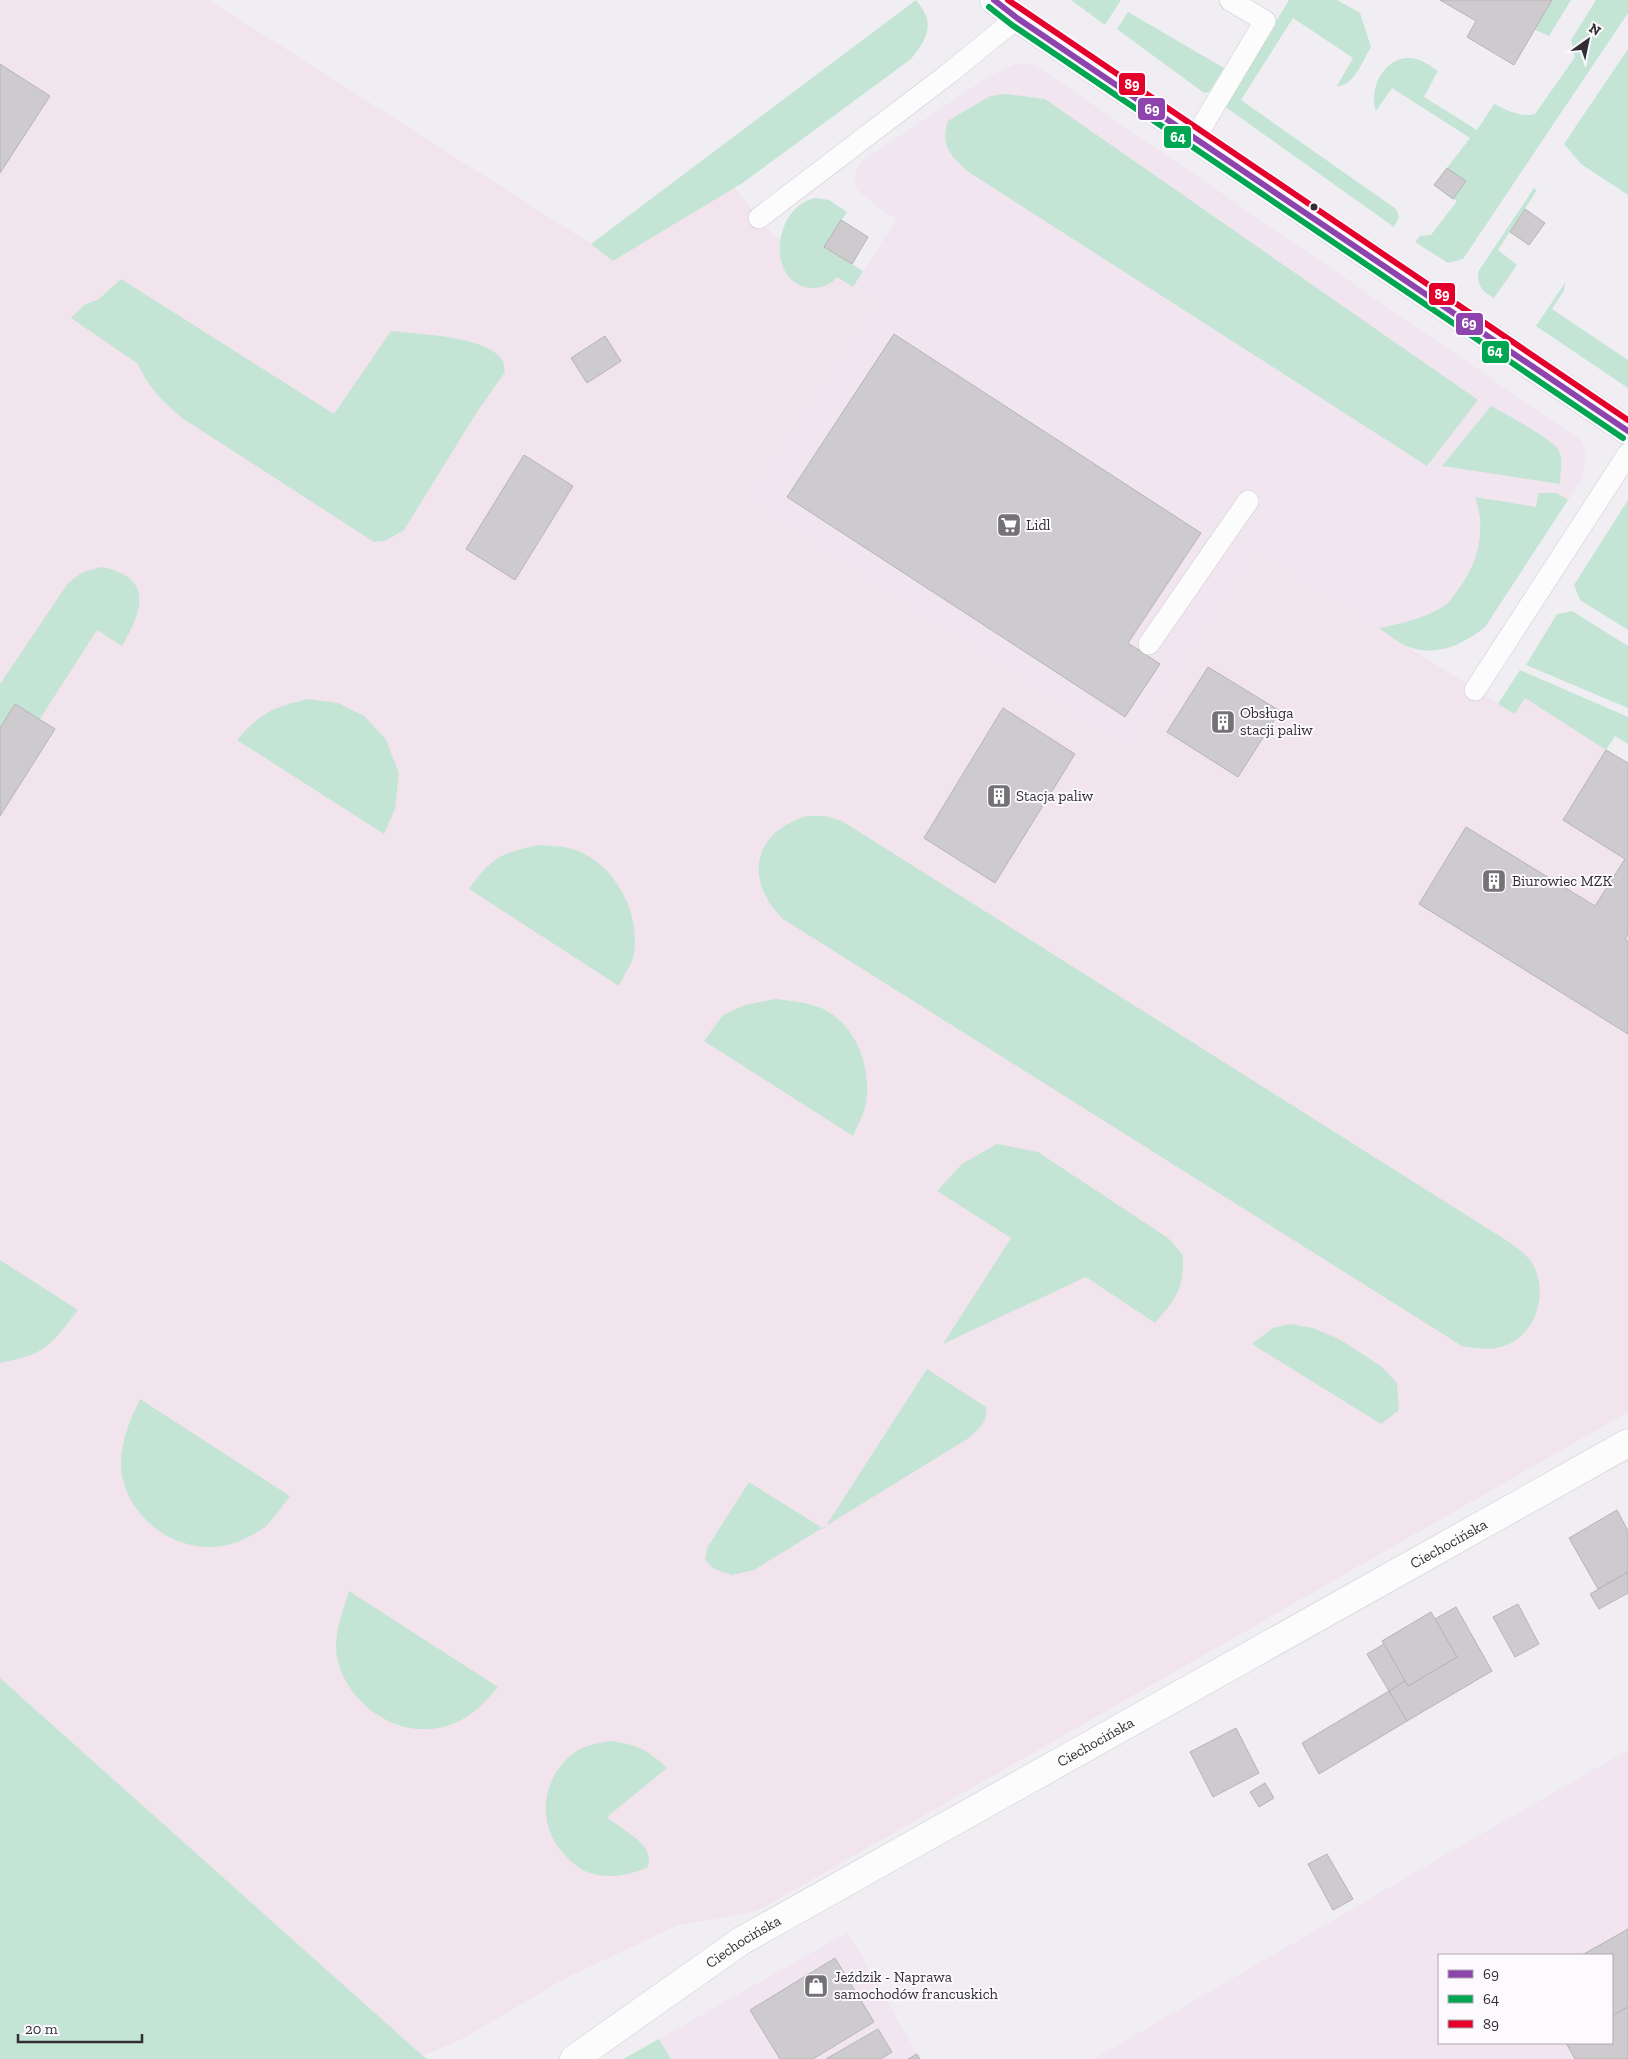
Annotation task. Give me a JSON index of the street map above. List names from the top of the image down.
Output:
{
  "streets": {
    "street": ["Ciechocińska"]
  },
  "places": {
    "supermarket": ["Lidl"],
    "building": ["Obsługa stacji paliw", "Stacja paliw", "Biurowiec MZK"],
    "shop": ["Jeździk - Naprawa samochodów francuskich"]
  },
  "lines": ["transit line 69", "transit line 89", "transit line 64"],
  "legend": ["69", "64", "89"],
  "scale_bar": "20 m",
  "north": "top right"
}
